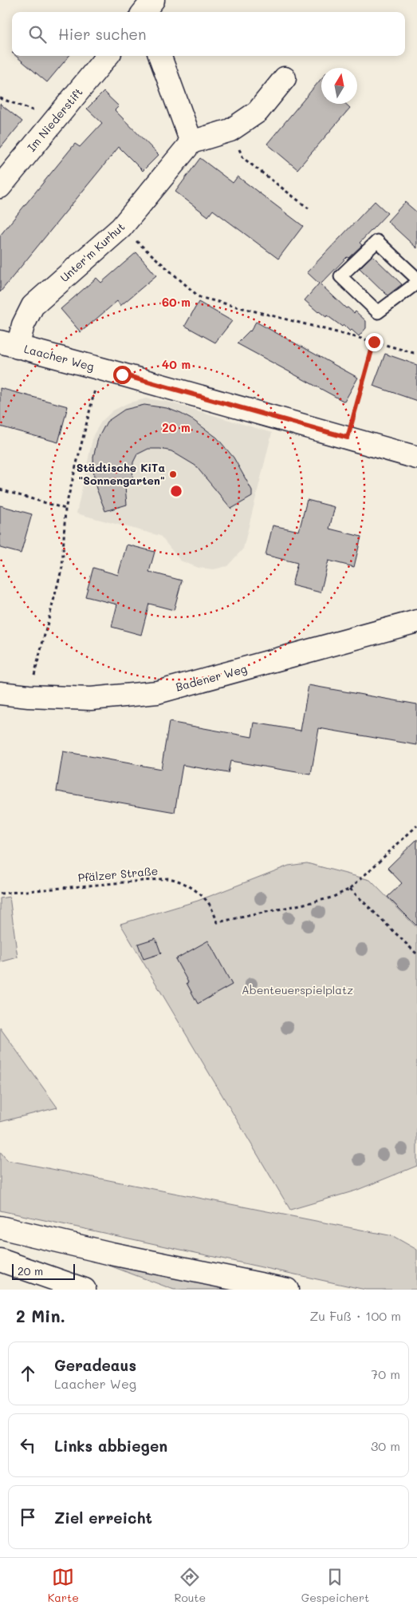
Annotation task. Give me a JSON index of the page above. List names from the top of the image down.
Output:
{
  "streets": {
    "main road": [
      "Im Niederstift",
      "Unter'm Kurhut",
      "Laacher Weg",
      "Badener Weg"
    ],
    "path": ["Pfälzer Straße"]
  },
  "crossings": [
    ["Unter'm Kurhut", "Laacher Weg"]
  ],
  "parks": ["Abenteuerspielplatz"],
  "places": ["Städtische KiTa \"Sonnengarten\""],
  "scale_bar": "20 m",
  "north": "top",
  "page": {
    "search": "Hier suchen",
    "scale": "20 m",
    "heading": ["2 Min.", "Zu Fuß · 100 m"],
    "list": [
      ["Geradeaus", "Laacher Weg", "70 m"],
      ["Links abbiegen", "30 m"],
      "Ziel erreicht"
    ],
    "nav": ["Karte", "Route", "Gespeichert"]
  },
  "rings": ["60 m", "40 m", "20 m"]
}
